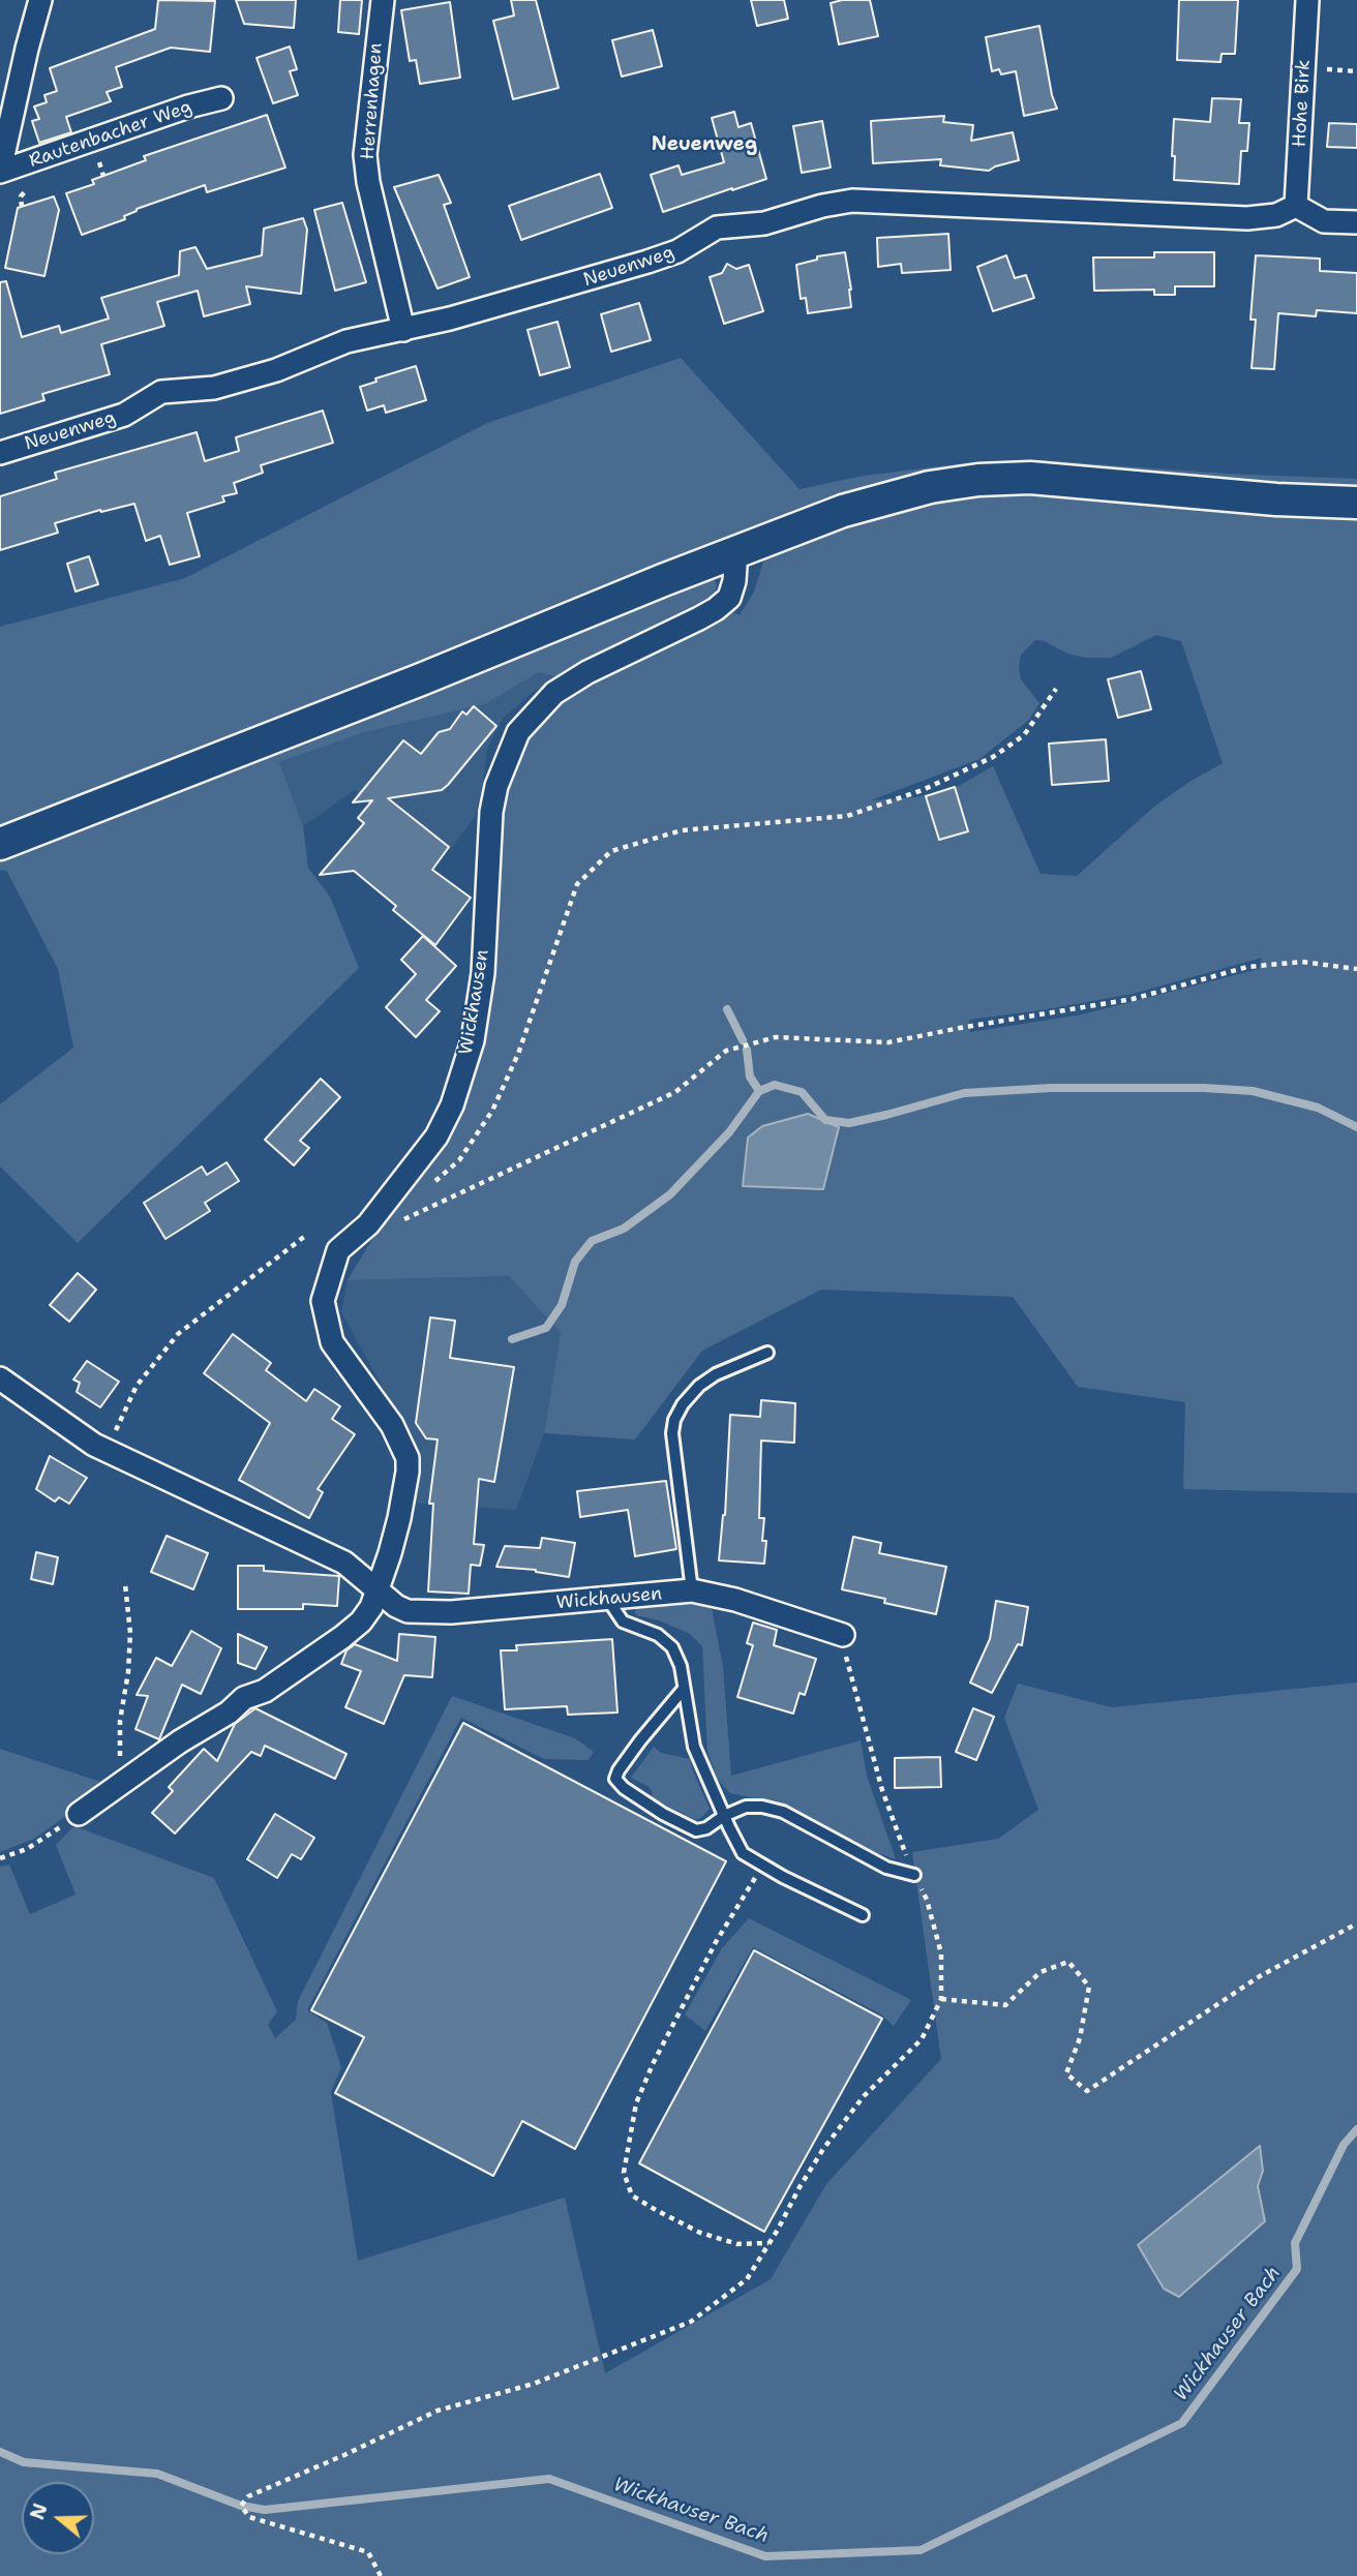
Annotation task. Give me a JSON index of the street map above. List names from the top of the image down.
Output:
{
  "streets": {
    "street": [
      "Herrenhagen",
      "Hohe Birk",
      "Rautenbacher Weg",
      "Neuenweg",
      "Wickhausen"
    ]
  },
  "crossings": [
    ["Herrenhagen", "Neuenweg"],
    ["Hohe Birk", "Neuenweg"]
  ],
  "districts": ["Neuenweg"],
  "water": ["Wickhauser Bach"],
  "north": "left"
}
